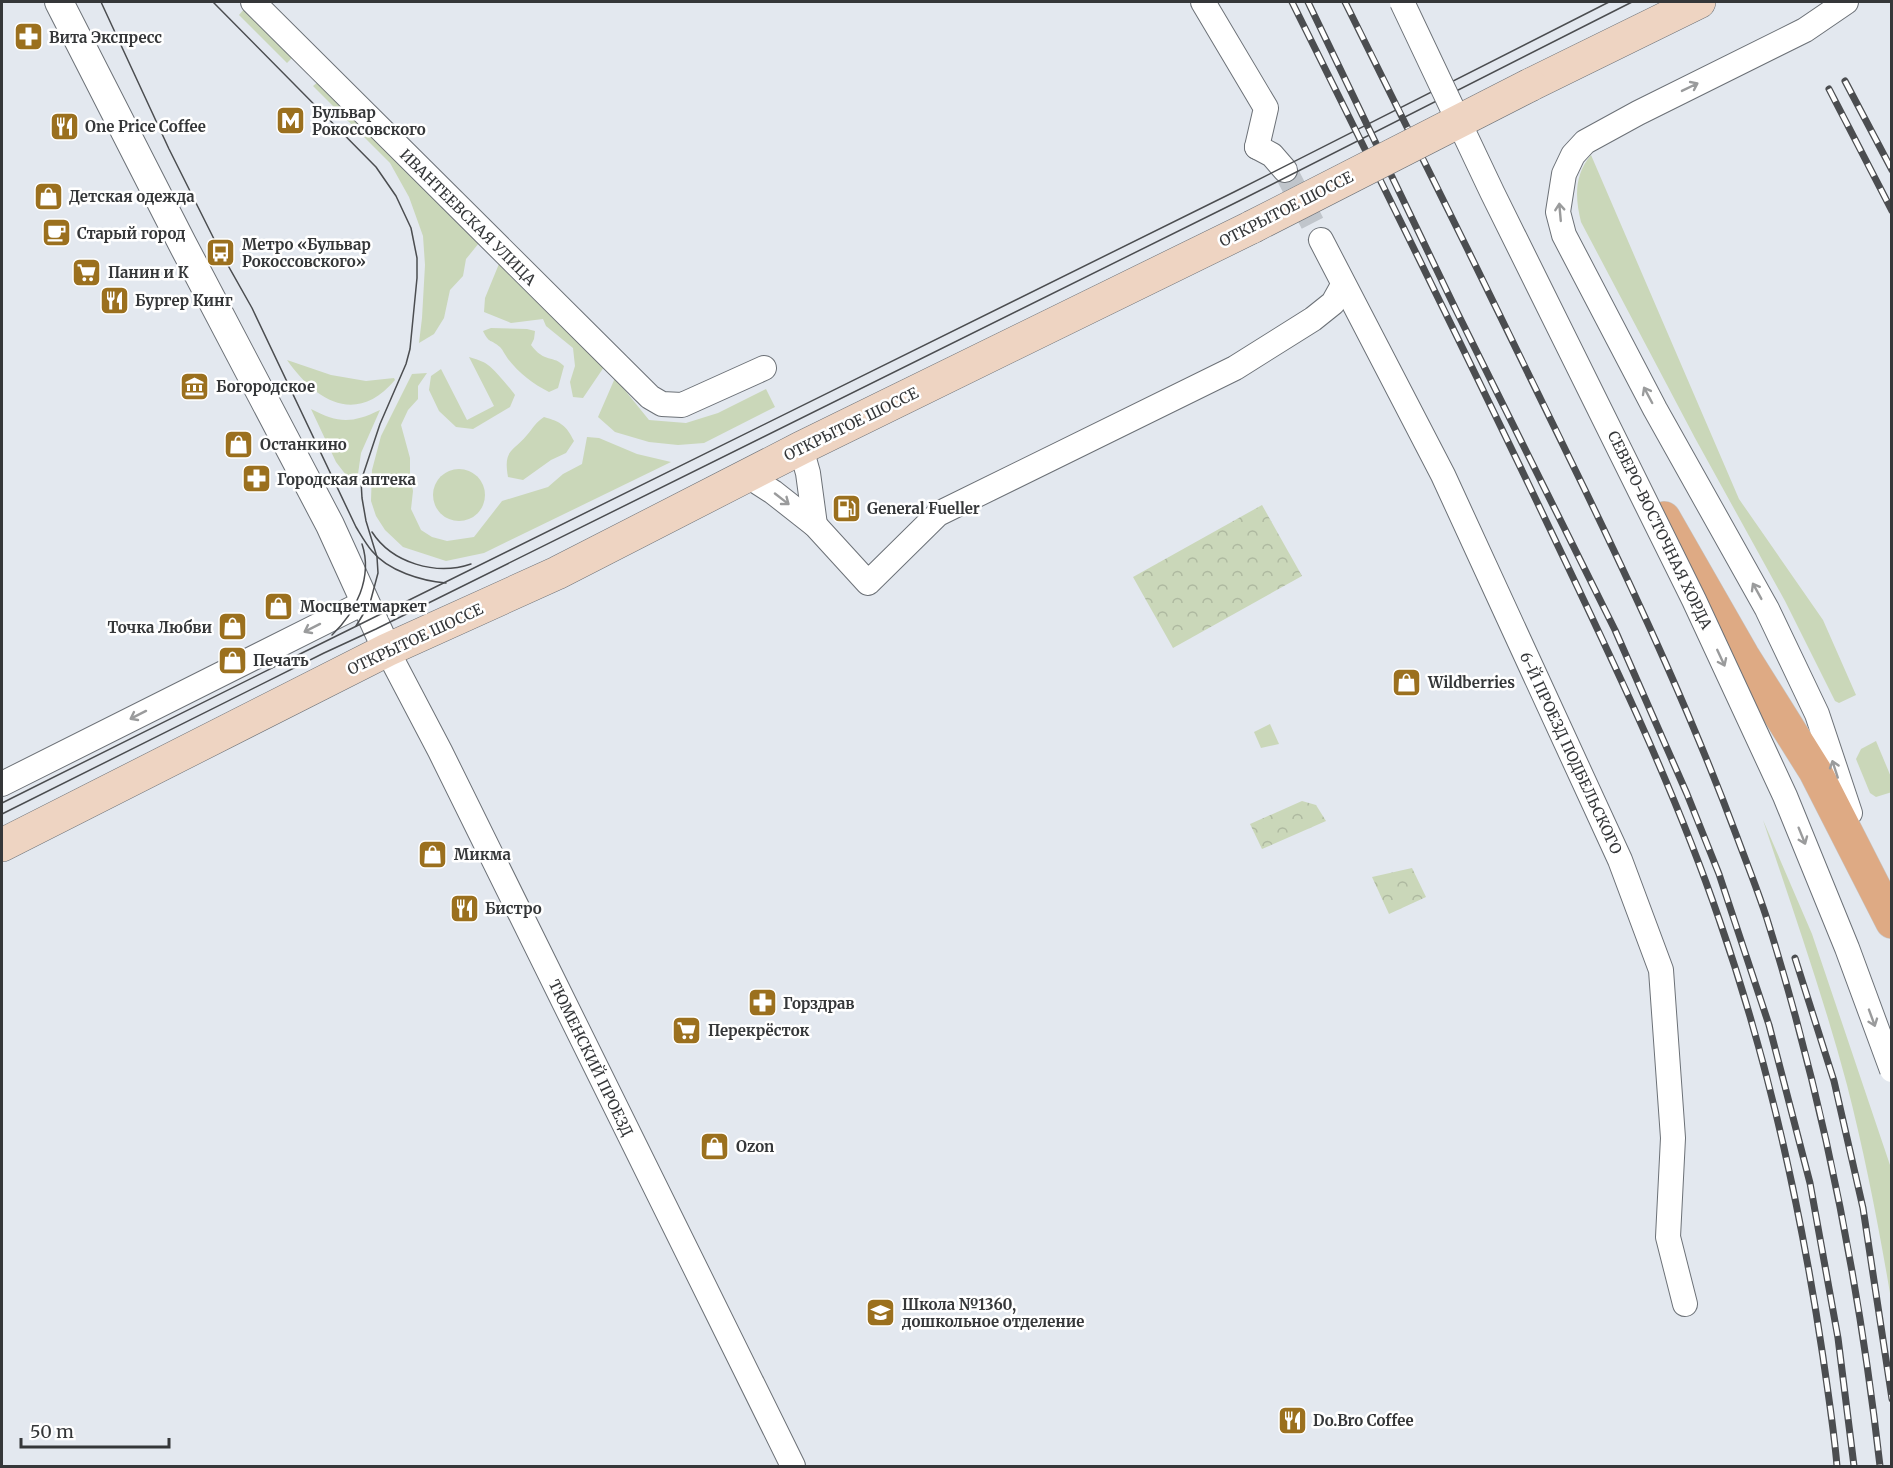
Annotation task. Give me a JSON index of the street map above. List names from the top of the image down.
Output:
{
  "streets": {
    "main road": ["ОТКРЫТОЕ ШОССЕ", "СЕВЕРО-ВОСТОЧНАЯ ХОРДА"],
    "street": ["ИВАНТЕЕВСКАЯ УЛИЦА", "6-Й ПРОЕЗД ПОДБЕЛЬСКОГО", "ТЮМЕНСКИЙ ПРОЕЗД"]
  },
  "crossings": [
    ["ОТКРЫТОЕ ШОССЕ", "ТЮМЕНСКИЙ ПРОЕЗД"]
  ],
  "places": {
    "pharmacy": ["Вита Экспресс", "Городская аптека", "Горздрав"],
    "metro station": ["Бульвар Рокоссовского"],
    "restaurant": [
      "One Price Coffee",
      "Бургер Кинг",
      "Бистро",
      "Do.Bro Coffee"
    ],
    "shop": [
      "Детская одежда",
      "Останкино",
      "Мосцветмаркет",
      "Точка Любви",
      "Печать",
      "Wildberries",
      "Микма",
      "Ozon"
    ],
    "cafe": ["Старый город"],
    "bus stop": ["Метро «Бульвар Рокоссовского»"],
    "supermarket": ["Панин и К", "Перекрёсток"],
    "museum": ["Богородское"],
    "fuel station": ["General Fueller"],
    "school or university": ["Школа №1360, дошкольное отделение"]
  },
  "scale_bar": "50 m"
}
